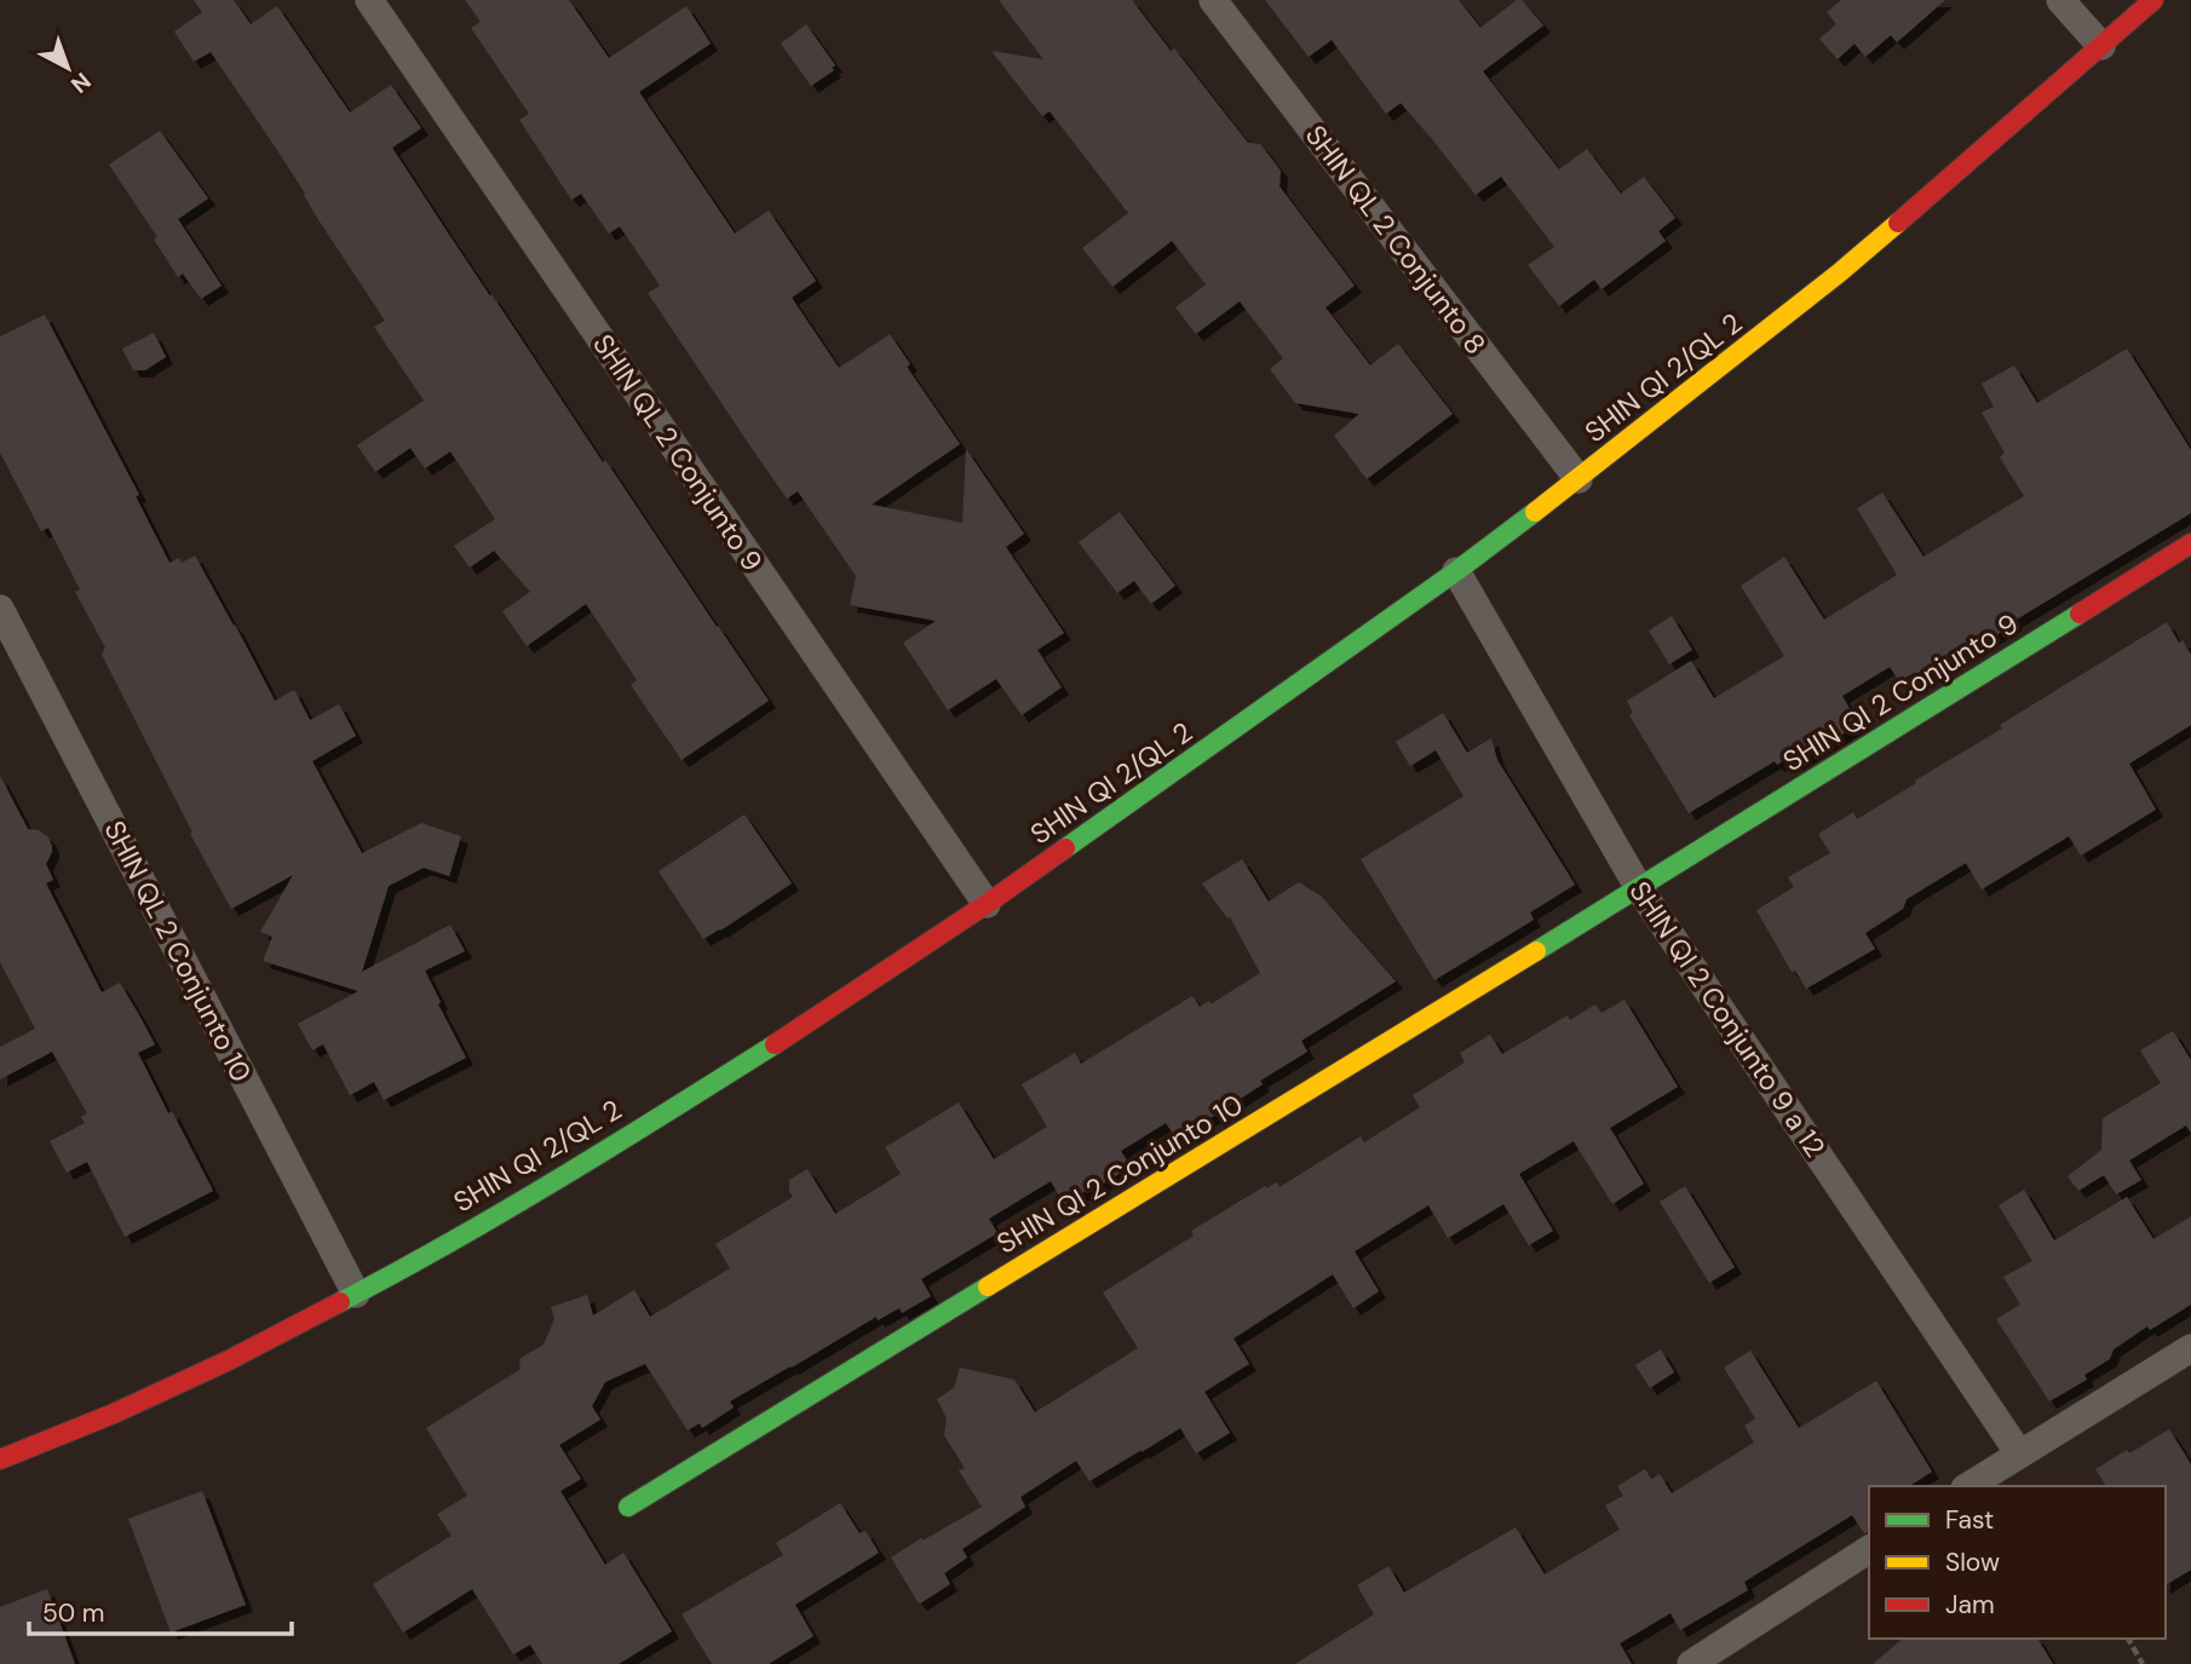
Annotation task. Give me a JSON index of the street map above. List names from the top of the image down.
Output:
{
  "streets": {
    "street": [
      "SHIN QL 2 Conjunto 8",
      "SHIN QI 2/QL 2",
      "SHIN QL 2 Conjunto 9",
      "SHIN QI 2 Conjunto 9",
      "SHIN QL 2 Conjunto 10",
      "SHIN QI 2 Conjunto 9 a 12",
      "SHIN QI 2 Conjunto 10"
    ]
  },
  "crossings": [
    ["SHIN QL 2 Conjunto 8", "SHIN QI 2/QL 2"],
    ["SHIN QI 2/QL 2", "SHIN QL 2 Conjunto 9"],
    ["SHIN QI 2/QL 2", "SHIN QL 2 Conjunto 10"],
    ["SHIN QI 2/QL 2", "SHIN QI 2 Conjunto 9 a 12"],
    ["SHIN QI 2 Conjunto 9", "SHIN QI 2 Conjunto 9 a 12"],
    ["SHIN QI 2 Conjunto 9", "SHIN QI 2 Conjunto 10"],
    ["SHIN QI 2 Conjunto 9 a 12", "SHIN QI 2 Conjunto 10"]
  ],
  "legend": ["Fast", "Slow", "Jam"],
  "scale_bar": "50 m",
  "north": "bottom right"
}
